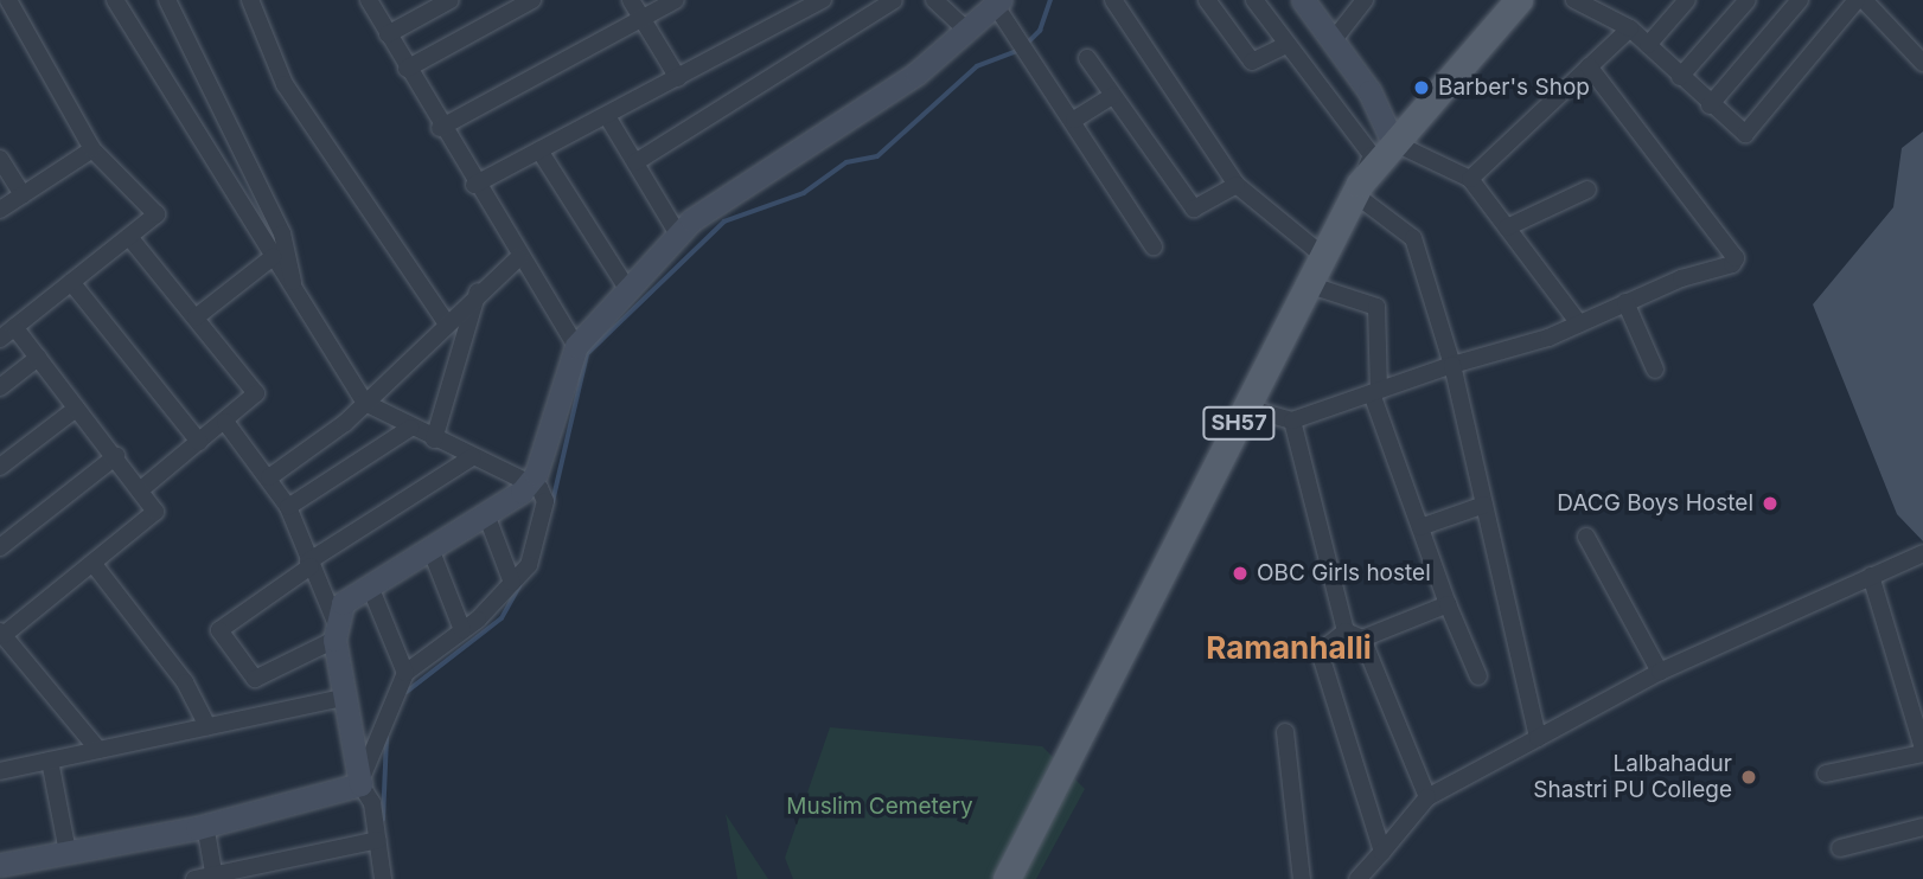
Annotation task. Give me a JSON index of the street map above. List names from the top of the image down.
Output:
{
  "streets": {
    "main road": ["SH57"]
  },
  "districts": ["Ramanhalli"],
  "parks": ["Muslim Cemetery"],
  "places": [
    "Barber's Shop",
    "DACG Boys Hostel",
    "OBC Girls hostel",
    "Lalbahadur Shastri PU College"
  ]
}
